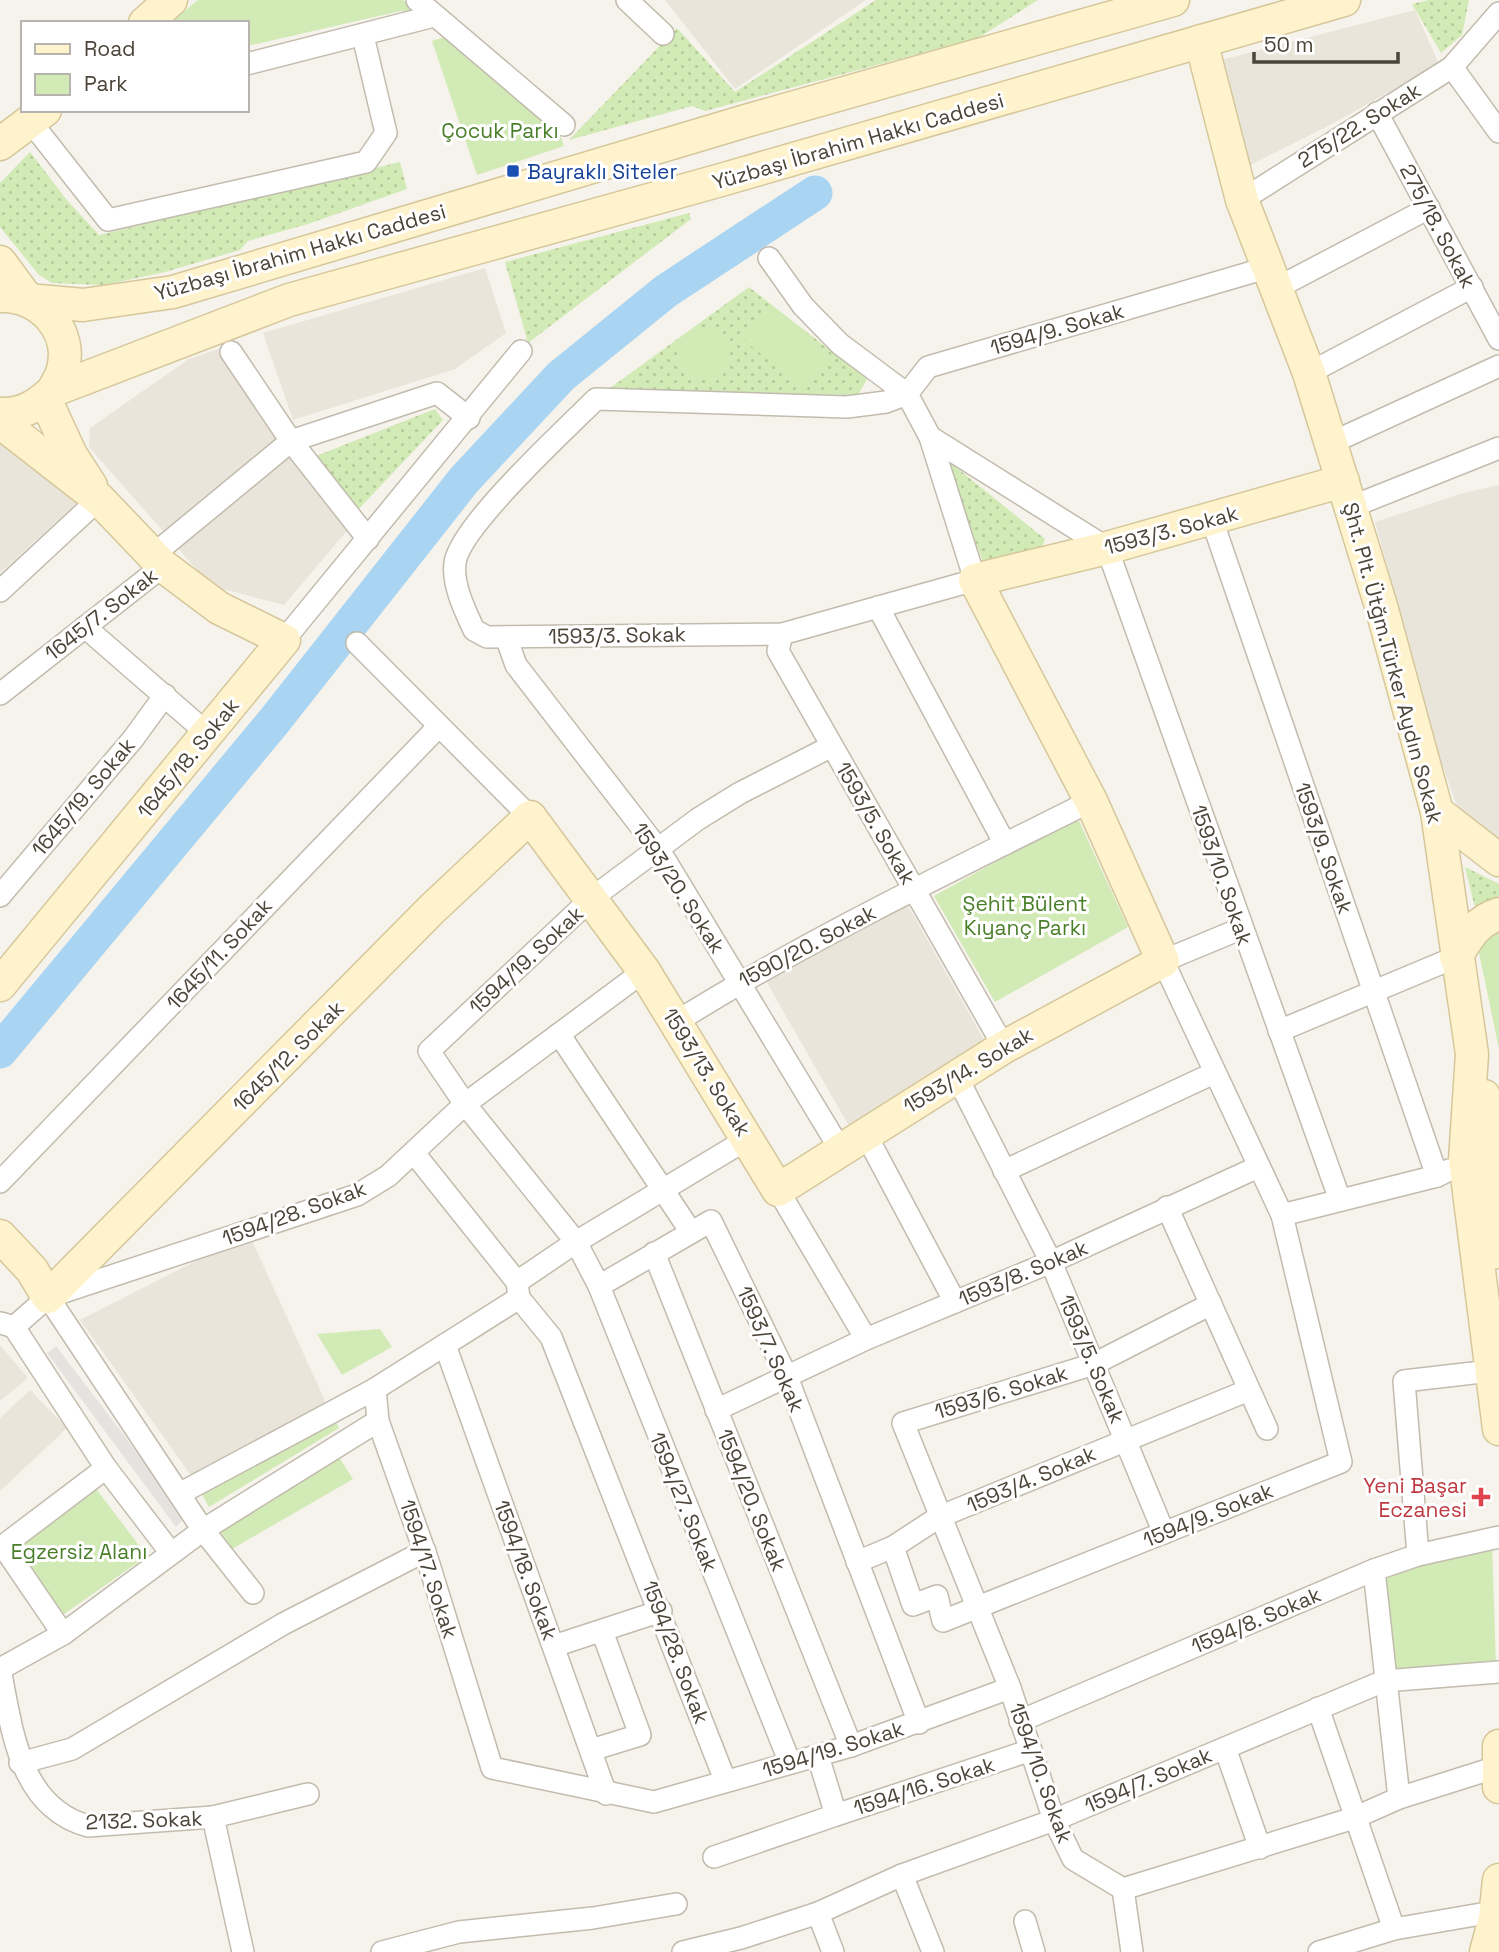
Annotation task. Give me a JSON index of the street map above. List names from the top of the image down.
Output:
{
  "streets": {
    "main road": [
      "Yüzbaşı İbrahim Hakkı Caddesi",
      "1593/3. Sokak",
      "1645/7. Sokak",
      "Şht. Plt. Ütğm.Türker Aydın Sokak",
      "1645/18. Sokak",
      "1645/12. Sokak",
      "1593/14. Sokak",
      "1593/13. Sokak"
    ],
    "street": [
      "275/22. Sokak",
      "275/18. Sokak",
      "1594/9. Sokak",
      "1645/19. Sokak",
      "1593/5. Sokak",
      "1593/9. Sokak",
      "1593/10. Sokak",
      "1593/20. Sokak",
      "1590/20. Sokak",
      "1645/11. Sokak",
      "1594/19. Sokak",
      "1594/28. Sokak",
      "1593/8. Sokak",
      "1593/7. Sokak",
      "1593/6. Sokak",
      "1593/4. Sokak",
      "1594/20. Sokak",
      "1594/27. Sokak",
      "1594/17. Sokak",
      "1594/18. Sokak",
      "1594/8. Sokak",
      "1594/10. Sokak",
      "1594/7. Sokak",
      "1594/16. Sokak",
      "2132. Sokak"
    ]
  },
  "crossings": [
    ["275/22. Sokak", "275/18. Sokak"],
    ["275/22. Sokak", "Şht. Plt. Ütğm.Türker Aydın Sokak"],
    ["Yüzbaşı İbrahim Hakkı Caddesi", "Şht. Plt. Ütğm.Türker Aydın Sokak"],
    ["275/18. Sokak", "1594/9. Sokak"],
    ["1594/9. Sokak", "1593/3. Sokak"],
    ["1594/9. Sokak", "Şht. Plt. Ütğm.Türker Aydın Sokak"],
    ["1594/9. Sokak", "1593/5. Sokak"],
    ["1594/9. Sokak", "1593/4. Sokak"],
    ["1594/9. Sokak", "1594/10. Sokak"],
    ["1593/3. Sokak", "Şht. Plt. Ütğm.Türker Aydın Sokak"],
    ["1593/3. Sokak", "1593/5. Sokak"],
    ["1593/3. Sokak", "1593/9. Sokak"],
    ["1593/3. Sokak", "1593/10. Sokak"],
    ["1593/3. Sokak", "1593/20. Sokak"],
    ["1593/5. Sokak", "1590/20. Sokak"],
    ["1593/5. Sokak", "1594/19. Sokak"],
    ["1593/5. Sokak", "1593/14. Sokak"],
    ["1593/5. Sokak", "1593/8. Sokak"],
    ["1593/5. Sokak", "1593/6. Sokak"],
    ["1593/5. Sokak", "1593/4. Sokak"],
    ["1593/20. Sokak", "1590/20. Sokak"],
    ["1593/20. Sokak", "1594/19. Sokak"],
    ["1593/20. Sokak", "1593/14. Sokak"],
    ["1593/20. Sokak", "1593/8. Sokak"],
    ["1590/20. Sokak", "1593/13. Sokak"],
    ["1594/19. Sokak", "1593/13. Sokak"],
    ["1594/19. Sokak", "1594/28. Sokak"],
    ["1594/19. Sokak", "1593/7. Sokak"],
    ["1594/19. Sokak", "1594/20. Sokak"],
    ["1594/19. Sokak", "1594/27. Sokak"],
    ["1594/19. Sokak", "1594/17. Sokak"],
    ["1594/19. Sokak", "1594/10. Sokak"],
    ["1594/19. Sokak", "1594/16. Sokak"],
    ["1645/12. Sokak", "1593/13. Sokak"],
    ["1645/12. Sokak", "1594/28. Sokak"],
    ["1593/14. Sokak", "1593/13. Sokak"],
    ["1593/13. Sokak", "1593/8. Sokak"],
    ["1593/8. Sokak", "1593/7. Sokak"],
    ["1593/8. Sokak", "1594/20. Sokak"],
    ["1593/7. Sokak", "1593/4. Sokak"],
    ["1593/6. Sokak", "1594/10. Sokak"],
    ["1593/4. Sokak", "1594/10. Sokak"],
    ["1594/17. Sokak", "1594/18. Sokak"],
    ["1594/8. Sokak", "1594/10. Sokak"],
    ["1594/10. Sokak", "1594/7. Sokak"],
    ["1594/10. Sokak", "1594/16. Sokak"]
  ],
  "parks": ["Çocuk Parkı", "Şehit Bülent Kıyanç Parkı", "Egzersiz Alanı"],
  "places": {
    "transit": ["Bayraklı Siteler"],
    "health": ["Yeni Başar Eczanesi"]
  },
  "legend": ["Road", "Park"],
  "scale_bar": "50 m"
}
